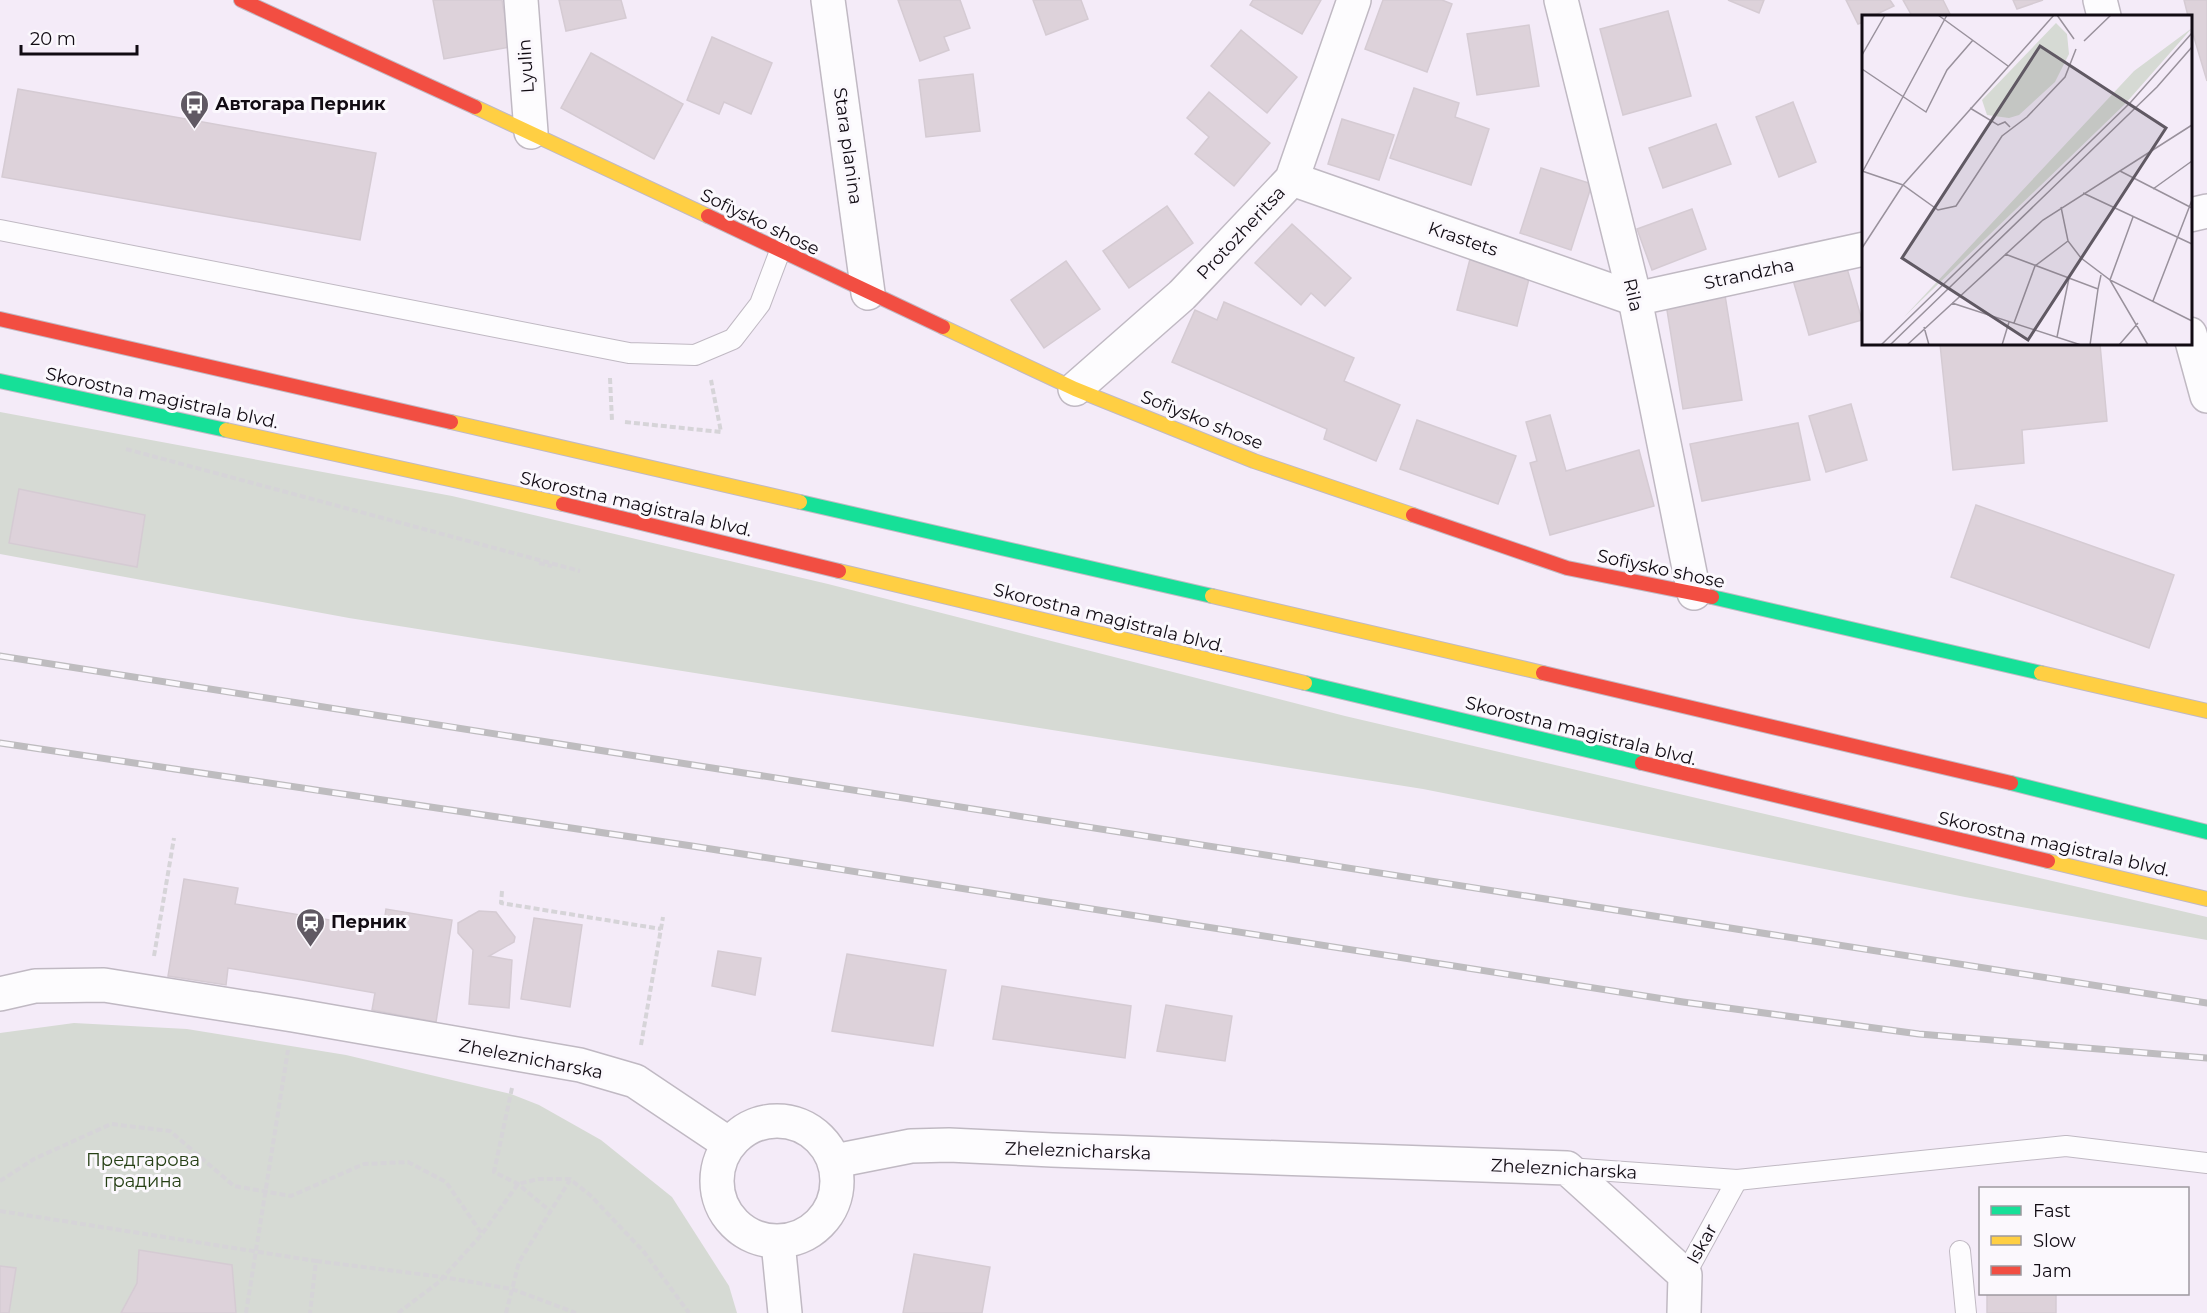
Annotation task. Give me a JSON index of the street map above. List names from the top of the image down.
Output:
{
  "streets": {
    "main road": ["Sofiysko shose", "Skorostna magistrala blvd."],
    "street": [
      "Lyulin",
      "Stara planina",
      "Protozheritsa",
      "Krastets",
      "Strandzha",
      "Rila",
      "Zheleznicharska",
      "Iskar"
    ]
  },
  "crossings": [
    ["Lyulin", "Sofiysko shose"],
    ["Stara planina", "Sofiysko shose"],
    ["Sofiysko shose", "Protozheritsa"],
    ["Sofiysko shose", "Rila"],
    ["Protozheritsa", "Krastets"],
    ["Krastets", "Strandzha"],
    ["Krastets", "Rila"],
    ["Strandzha", "Rila"],
    ["Zheleznicharska", "Iskar"]
  ],
  "parks": ["Предгарова градина"],
  "places": {
    "bus stop": ["Автогара Перник"],
    "station": ["Перник"]
  },
  "legend": ["Fast", "Slow", "Jam"],
  "scale_bar": "20 m"
}
